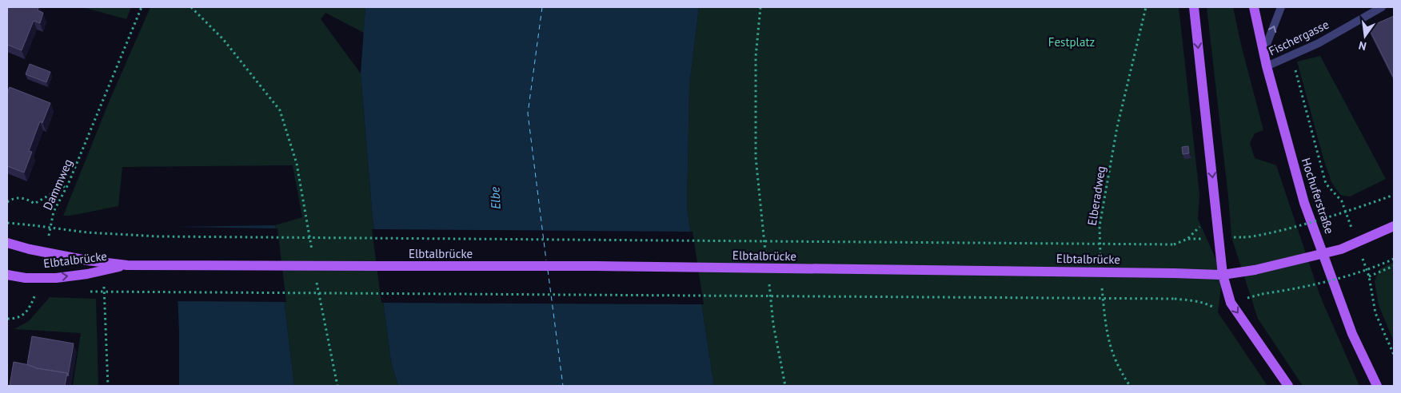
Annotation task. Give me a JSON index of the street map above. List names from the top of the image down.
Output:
{
  "streets": {
    "main road": ["Hochuferstraße", "Elbtalbrücke"],
    "lane": ["Fischergasse"],
    "path": ["Dammweg", "Elberadweg"]
  },
  "crossings": [
    ["Fischergasse", "Hochuferstraße"]
  ],
  "water": ["Elbe"],
  "parks": ["Festplatz"],
  "north": "bottom"
}
